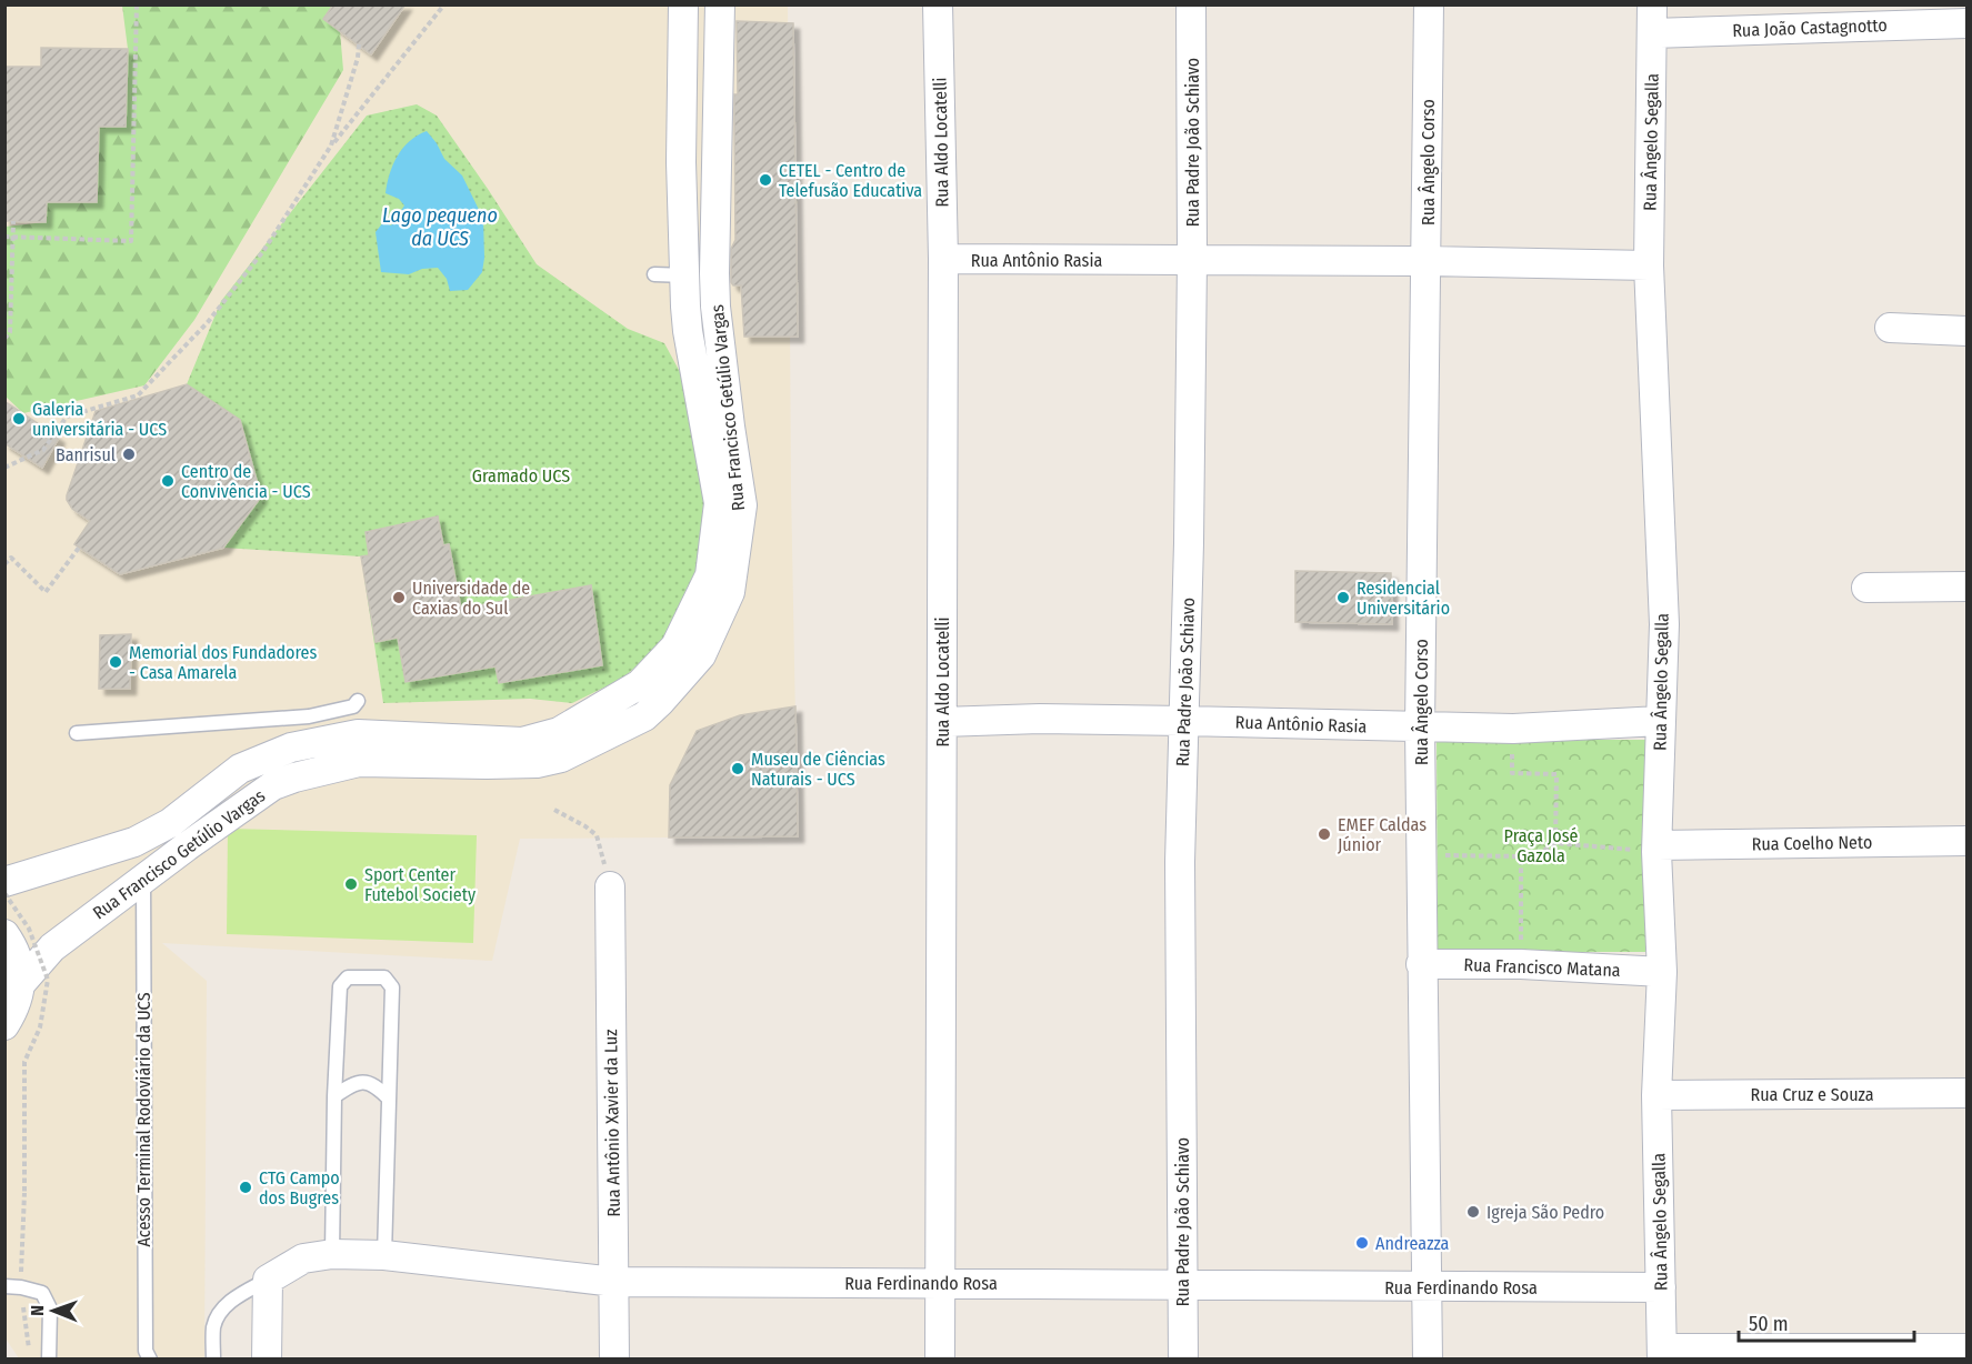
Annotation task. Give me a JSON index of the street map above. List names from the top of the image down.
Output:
{
  "streets": {
    "street": [
      "Rua João Castagnotto",
      "Rua Aldo Locatelli",
      "Rua Padre João Schiavo",
      "Rua Ângelo Segalla",
      "Rua Ângelo Corso",
      "Rua Antônio Rasia",
      "Rua Francisco Getúlio Vargas",
      "Rua Coelho Neto",
      "Rua Francisco Matana",
      "Rua Cruz e Souza",
      "Rua Antônio Xavier da Luz",
      "Rua Ferdinando Rosa"
    ],
    "lane": ["Acesso Terminal Rodoviário da UCS"]
  },
  "crossings": [
    ["Rua João Castagnotto", "Rua Ângelo Segalla"],
    ["Rua Aldo Locatelli", "Rua Antônio Rasia"],
    ["Rua Aldo Locatelli", "Rua Ferdinando Rosa"],
    ["Rua Padre João Schiavo", "Rua Antônio Rasia"],
    ["Rua Padre João Schiavo", "Rua Ferdinando Rosa"],
    ["Rua Ângelo Segalla", "Rua Antônio Rasia"],
    ["Rua Ângelo Segalla", "Rua Coelho Neto"],
    ["Rua Ângelo Segalla", "Rua Francisco Matana"],
    ["Rua Ângelo Segalla", "Rua Cruz e Souza"],
    ["Rua Ângelo Segalla", "Rua Ferdinando Rosa"],
    ["Rua Ângelo Corso", "Rua Antônio Rasia"],
    ["Rua Ângelo Corso", "Rua Francisco Matana"],
    ["Rua Ângelo Corso", "Rua Ferdinando Rosa"],
    ["Rua Francisco Getúlio Vargas", "Acesso Terminal Rodoviário da UCS"],
    ["Rua Antônio Xavier da Luz", "Rua Ferdinando Rosa"]
  ],
  "water": ["Lago pequeno da UCS"],
  "parks": ["Gramado UCS", "Praça José Gazola"],
  "places": [
    "CETEL - Centro de Telefusão Educativa",
    "Galeria universitária - UCS",
    "Banrisul",
    "Centro de Convivência - UCS",
    "Universidade de Caxias do Sul",
    "Residencial Universitário",
    "Memorial dos Fundadores - Casa Amarela",
    "Museu de Ciências Naturais - UCS",
    "EMEF Caldas Júnior",
    "Sport Center Futebol Society",
    "CTG Campo dos Bugres",
    "Igreja São Pedro",
    "Andreazza"
  ],
  "scale_bar": "50 m",
  "north": "left"
}
